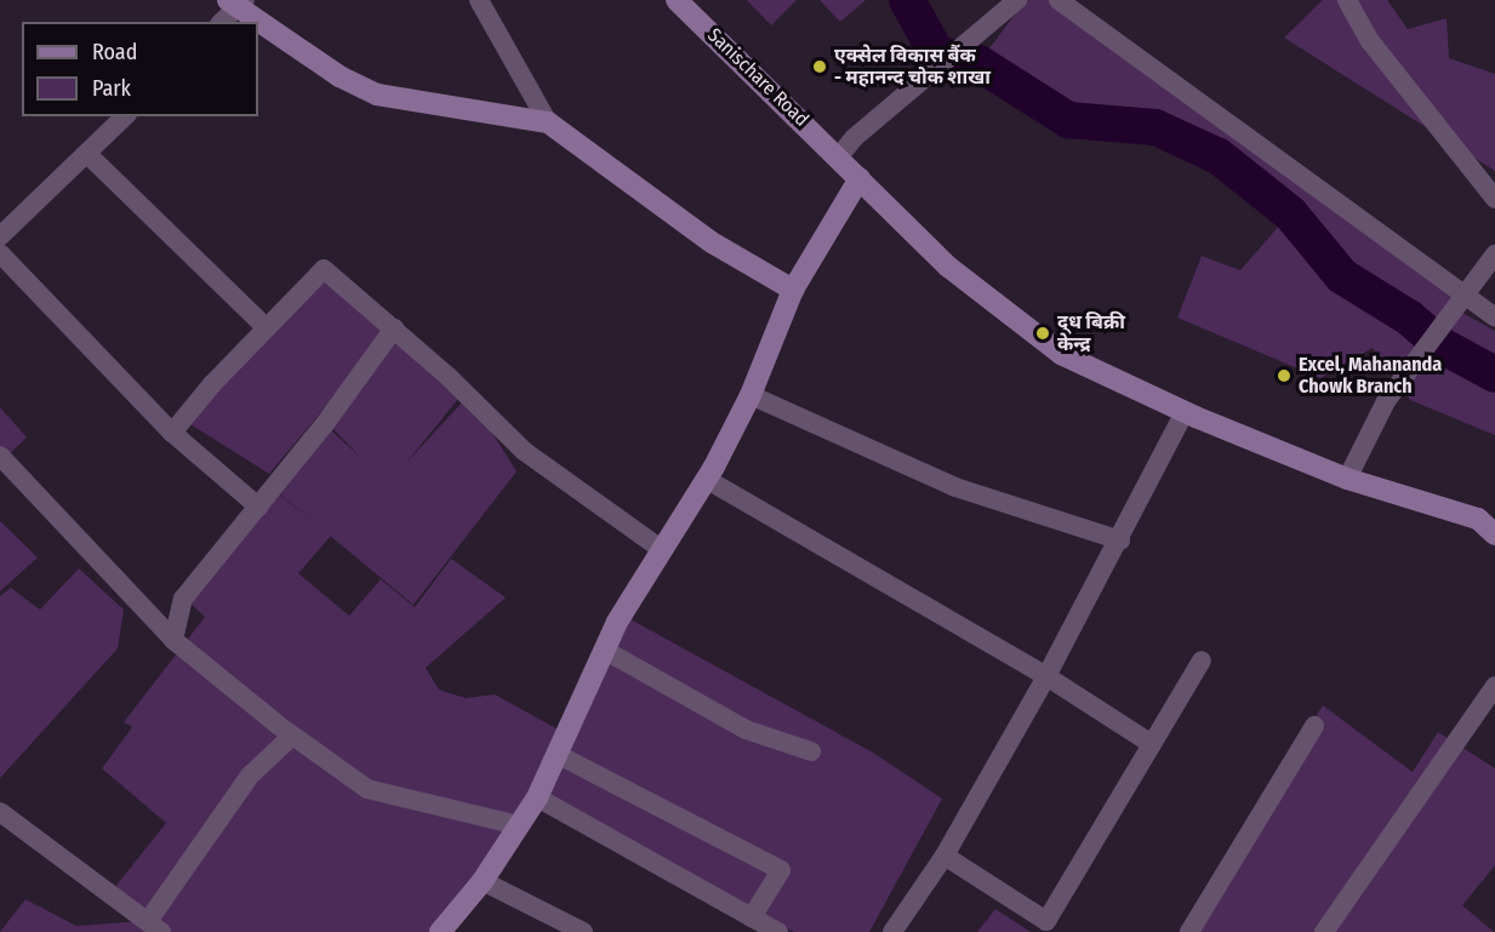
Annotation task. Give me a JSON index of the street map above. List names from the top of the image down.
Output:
{
  "streets": {
    "street": ["Sanischare Road"]
  },
  "places": ["एक्सेल विकास बैंक - महानन्द चोक शाखा", "दूध बिक्री केन्द्र", "Excel, Mahananda Chowk Branch"],
  "legend": ["Road", "Park"]
}
